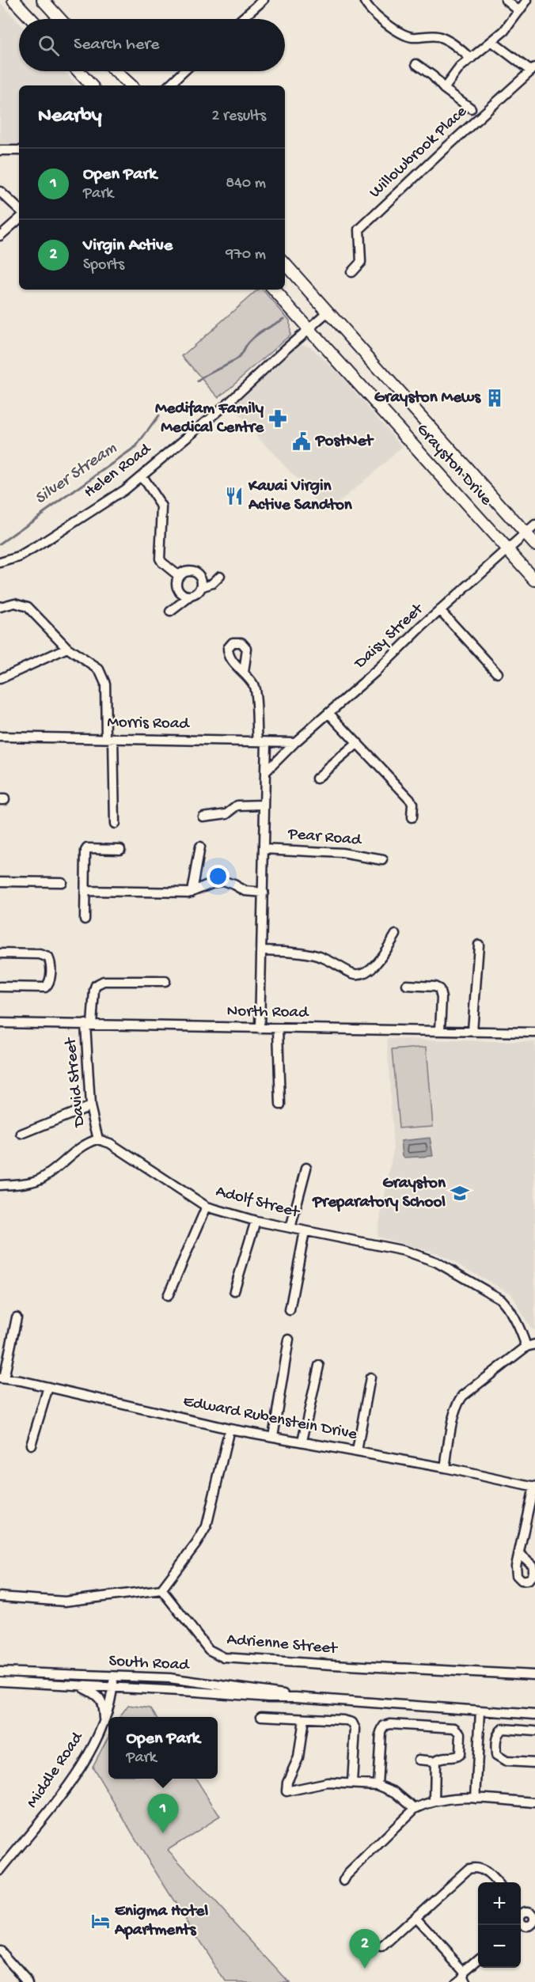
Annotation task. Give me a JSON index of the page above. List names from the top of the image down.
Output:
{
  "streets": {
    "main road": ["Grayston Drive"],
    "street": [
      "Willowbrook Place",
      "Helen Road",
      "Daisy Street",
      "Morris Road",
      "Pear Road",
      "North Road",
      "David Street",
      "Adolf Street",
      "Edward Rubenstein Drive",
      "Adrienne Street",
      "South Road",
      "Middle Road"
    ]
  },
  "crossings": [
    ["Grayston Drive", "Helen Road"],
    ["Grayston Drive", "Daisy Street"],
    ["Daisy Street", "Morris Road"],
    ["North Road", "David Street"],
    ["David Street", "Adolf Street"],
    ["South Road", "Middle Road"]
  ],
  "water": ["Silver Stream"],
  "places": {
    "building": ["Grayston Mews"],
    "pharmacy": ["Medifam Family Medical Centre"],
    "public building": ["PostNet"],
    "restaurant": ["Kauai Virgin Active Sandton"],
    "school or university": ["Grayston Preparatory School"],
    "hotel": ["Enigma Hotel Apartments"]
  },
  "page": {
    "search": "Search here",
    "heading": ["Nearby", "2 results"],
    "list": [
      {
        "mark": "1",
        "name": "Open Park",
        "note": "Park",
        "value": "840 m"
      },
      {
        "mark": "2",
        "name": "Virgin Active",
        "note": "Sports",
        "value": "970 m"
      }
    ],
    "popup": ["Open Park", "Park"],
    "pins": ["1", "2"],
    "map_buttons": ["+", "−"]
  }
}
